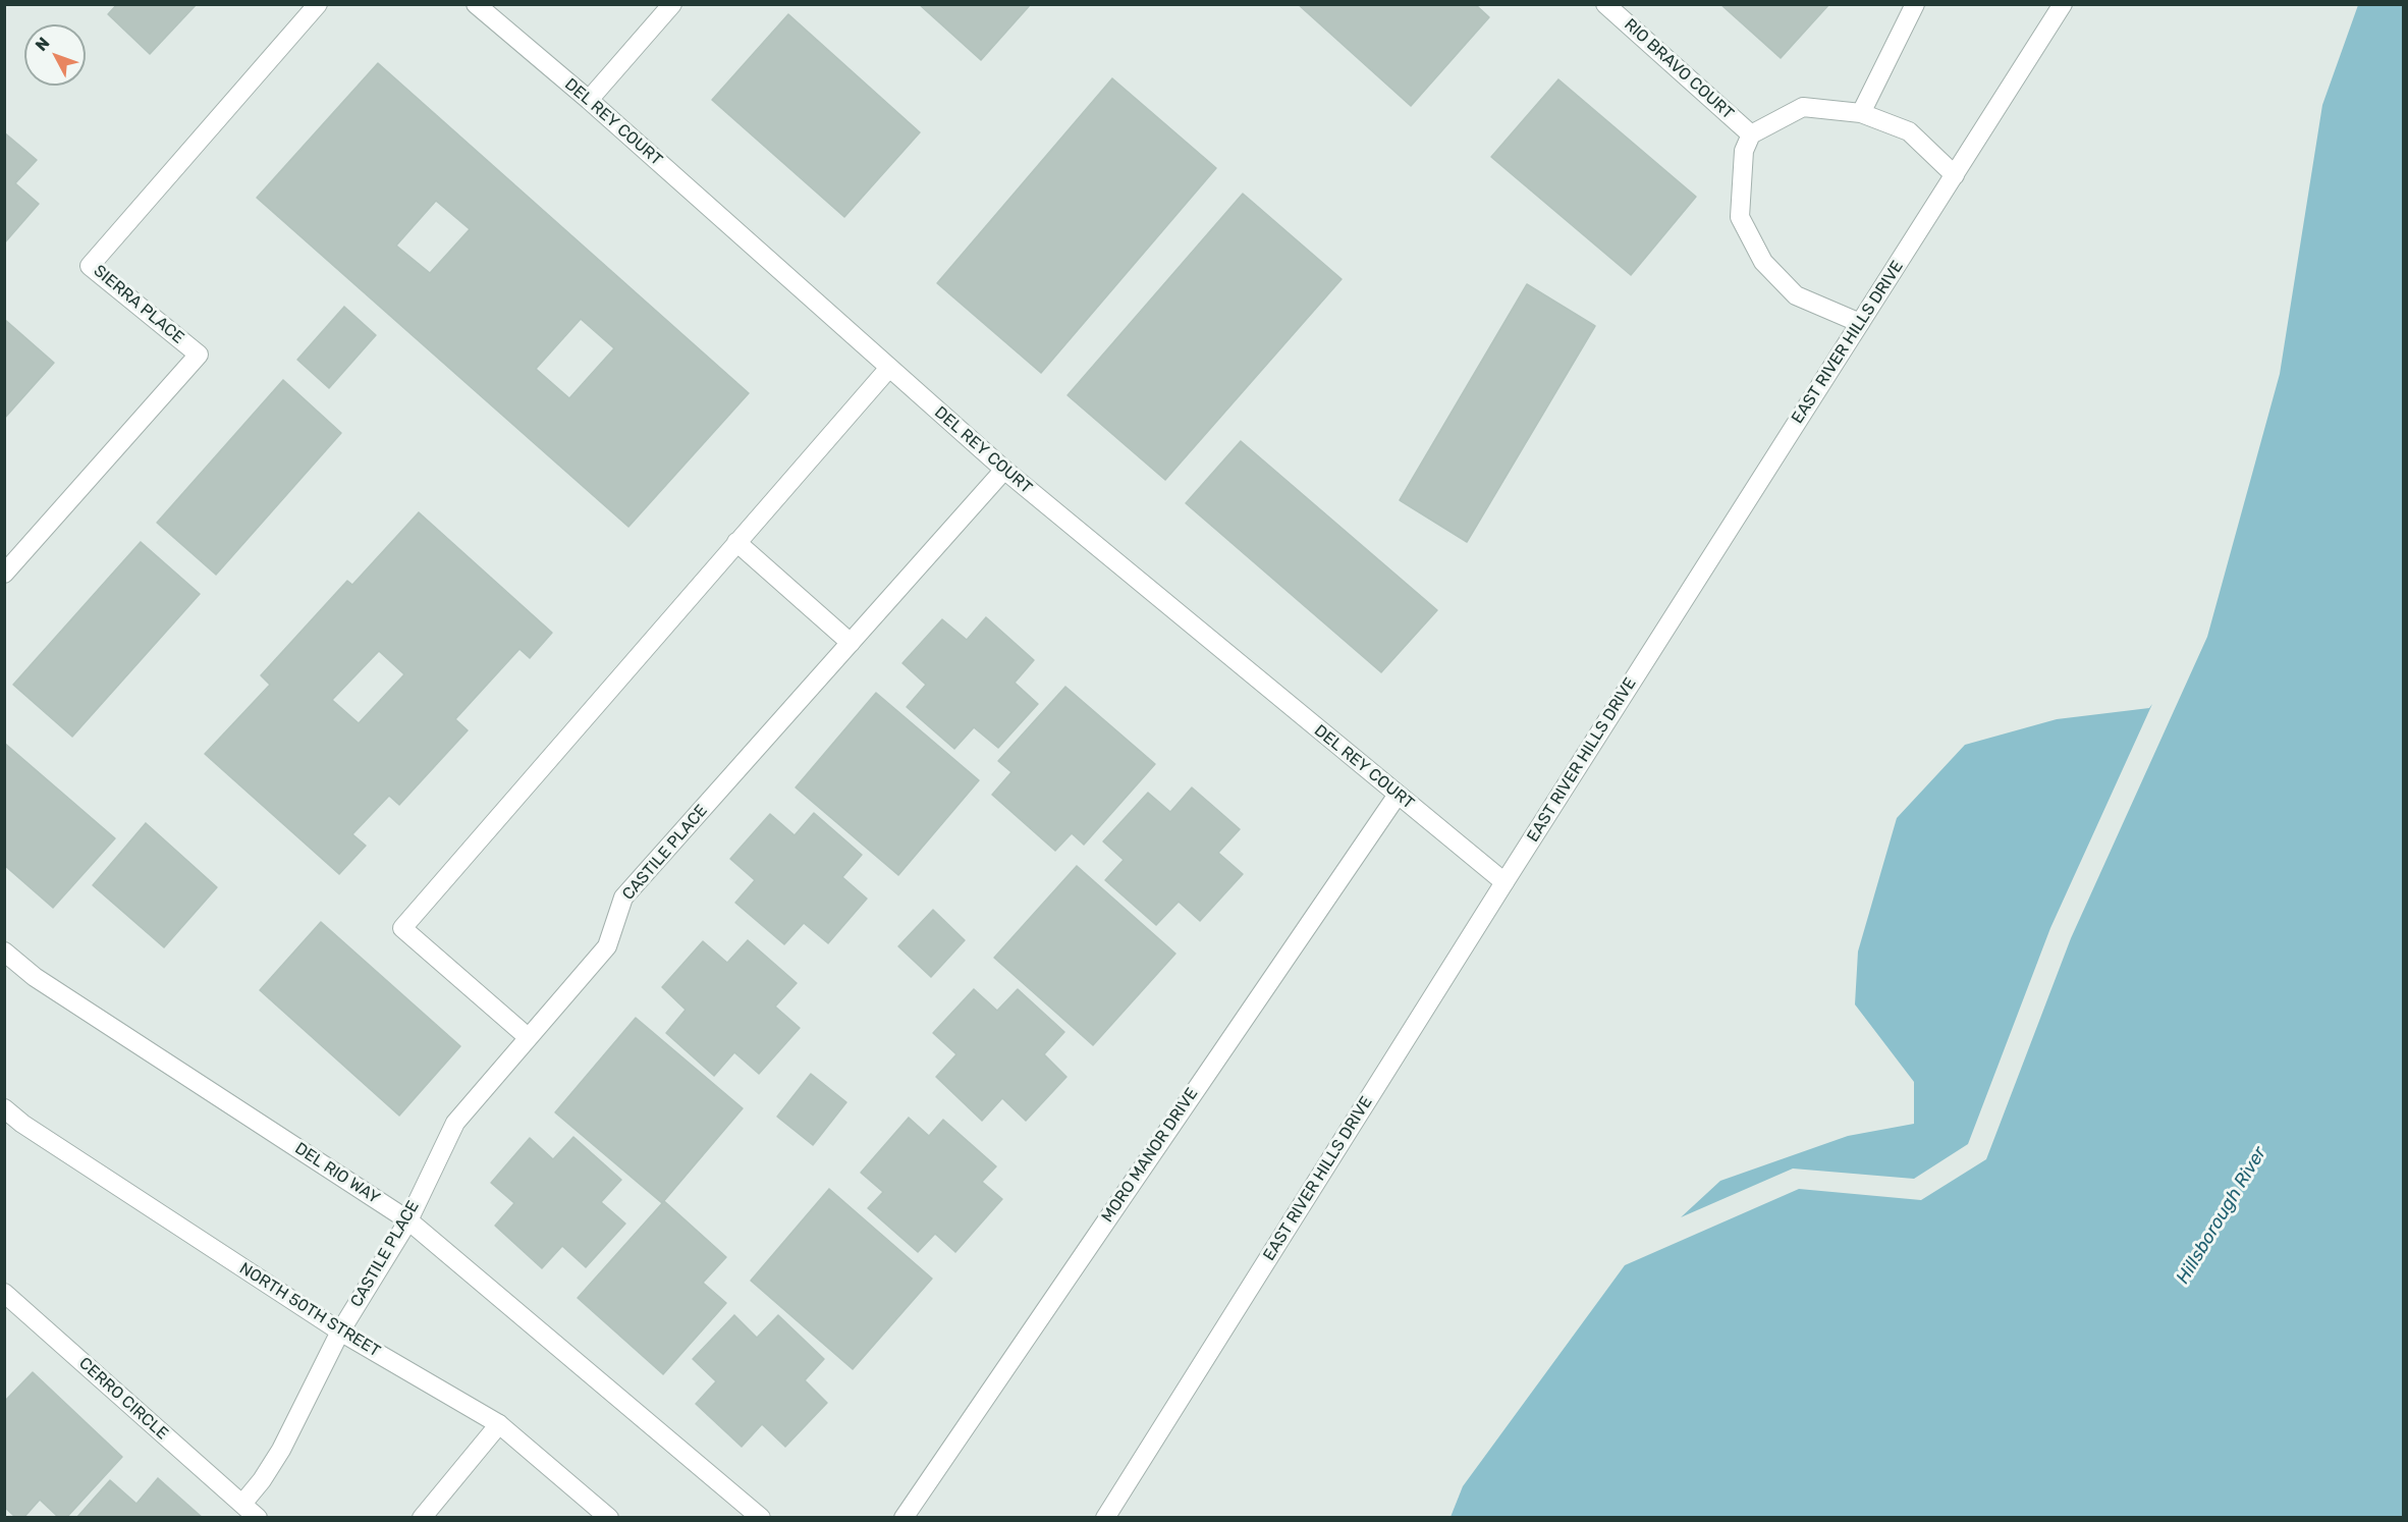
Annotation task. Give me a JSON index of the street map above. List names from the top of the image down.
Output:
{
  "streets": {
    "street": [
      "RIO BRAVO COURT",
      "DEL REY COURT",
      "SIERRA PLACE",
      "EAST RIVER HILLS DRIVE",
      "CASTILE PLACE",
      "MORO MANOR DRIVE",
      "DEL RIO WAY",
      "NORTH 50TH STREET",
      "CERRO CIRCLE"
    ]
  },
  "crossings": [
    ["RIO BRAVO COURT", "EAST RIVER HILLS DRIVE"],
    ["DEL REY COURT", "EAST RIVER HILLS DRIVE"],
    ["DEL REY COURT", "CASTILE PLACE"],
    ["DEL REY COURT", "MORO MANOR DRIVE"],
    ["CASTILE PLACE", "DEL RIO WAY"],
    ["CASTILE PLACE", "NORTH 50TH STREET"]
  ],
  "water": ["Hillsborough River"],
  "north": "top left"
}
